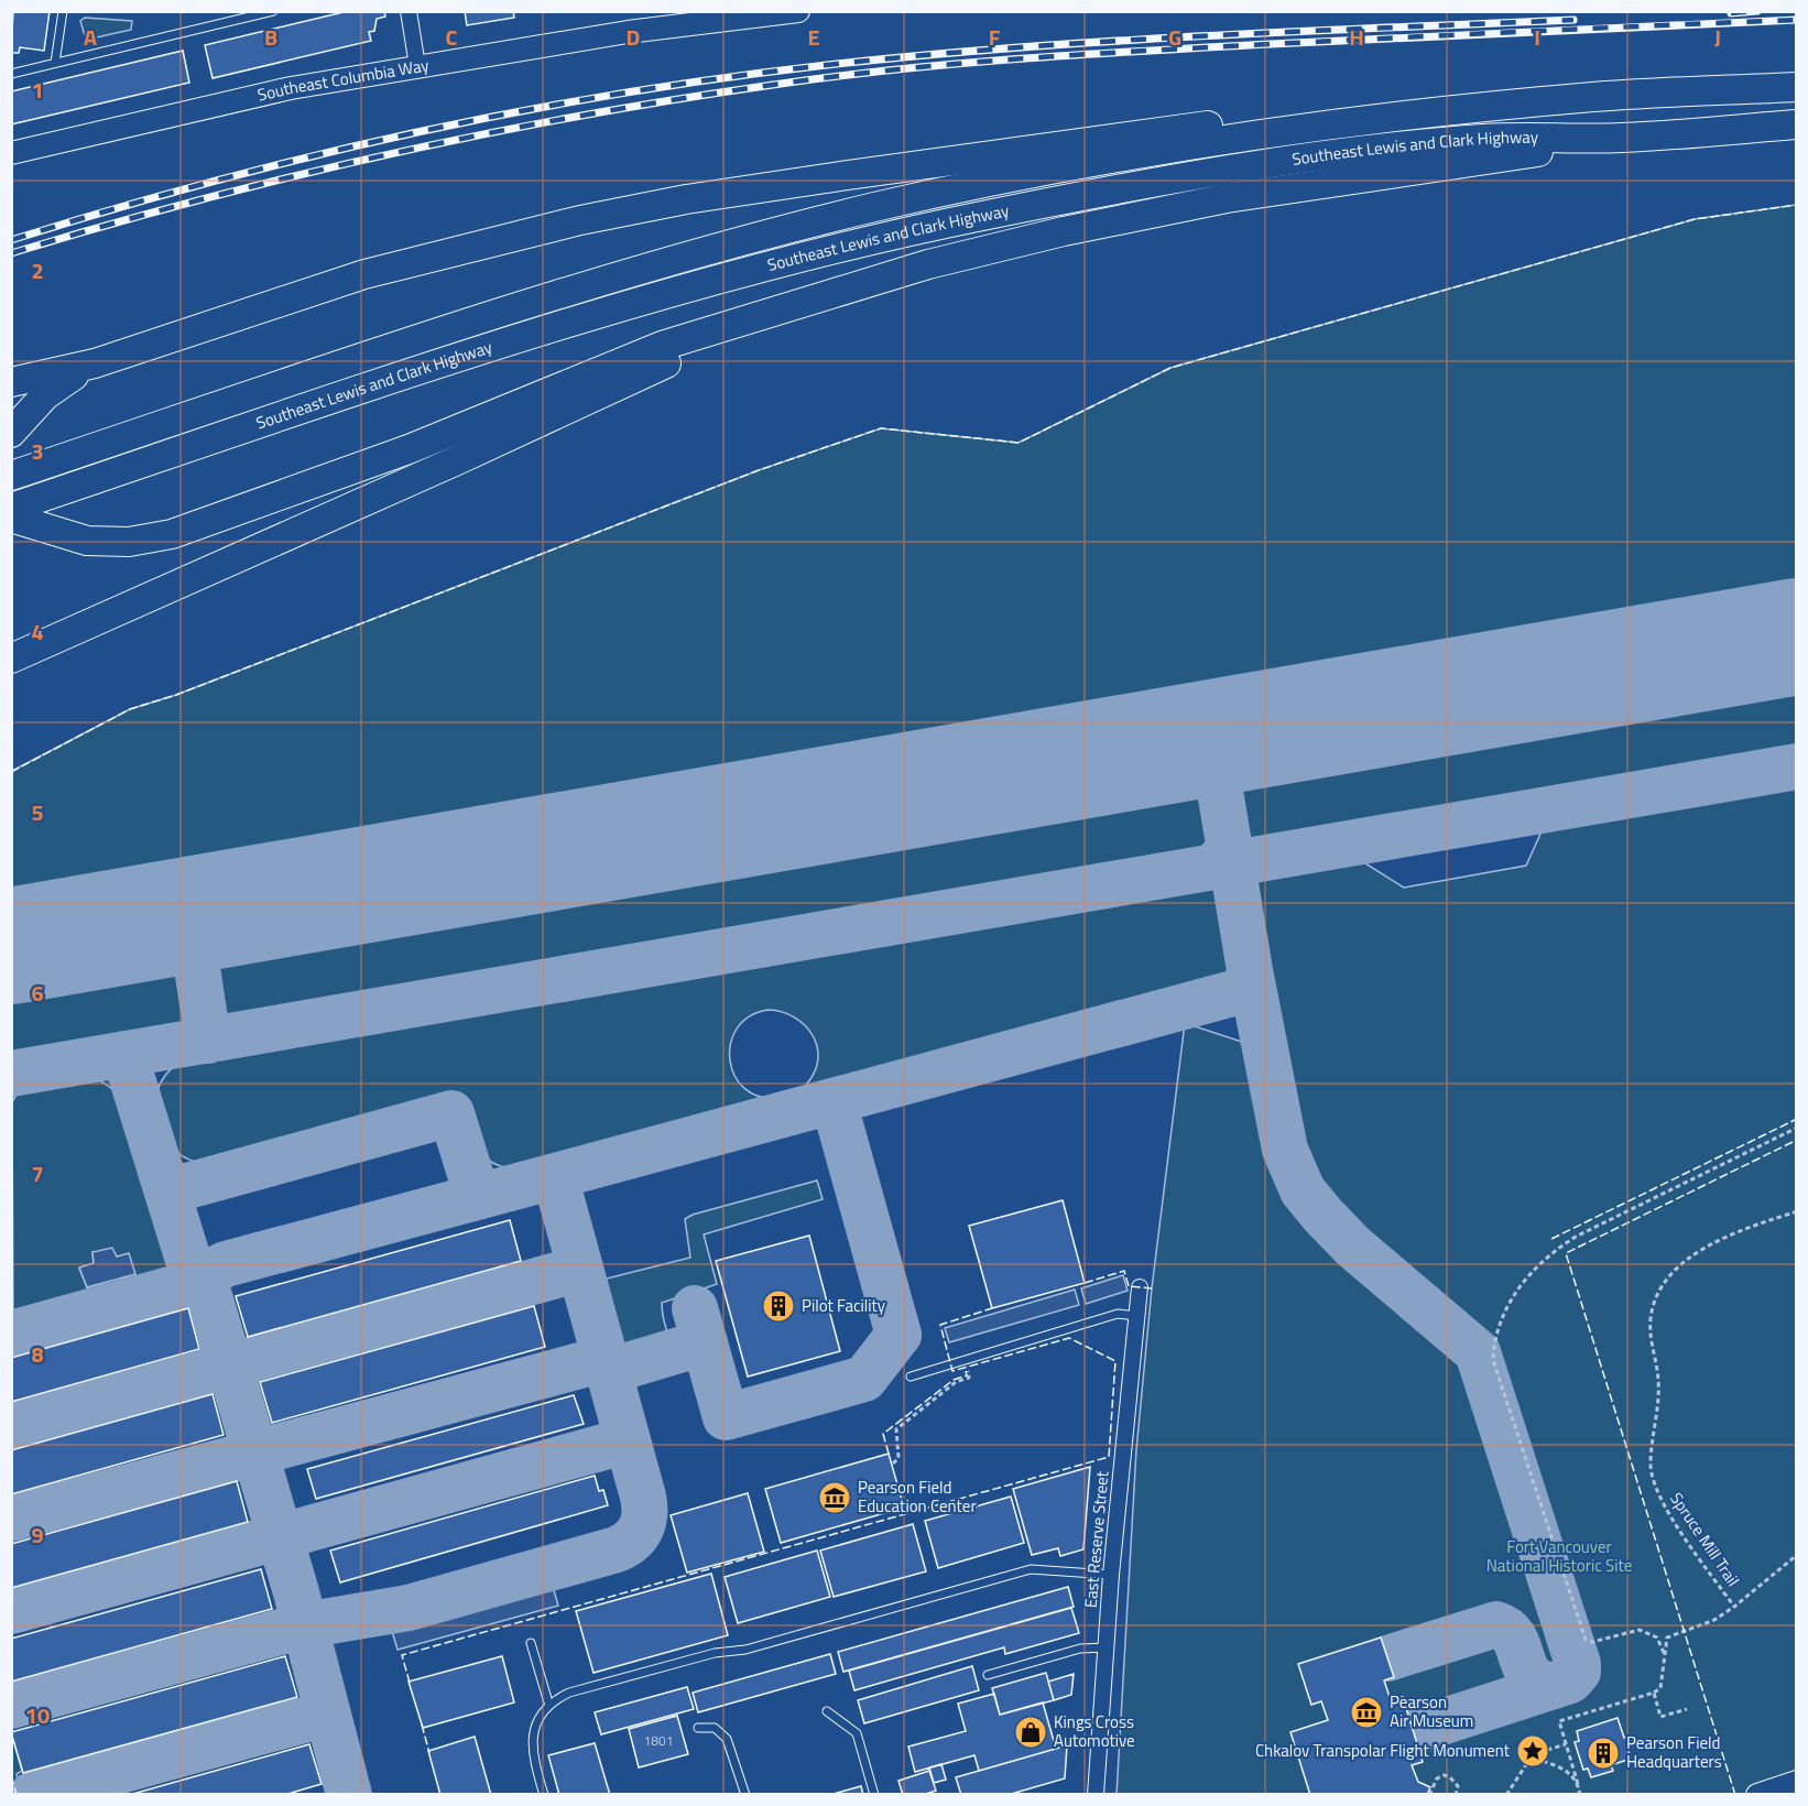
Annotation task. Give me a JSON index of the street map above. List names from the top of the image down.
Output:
{
  "streets": {
    "highway": ["Southeast Lewis and Clark Highway"],
    "street": ["Southeast Columbia Way", "East Reserve Street"],
    "path": ["Spruce Mill Trail"]
  },
  "parks": ["Fort Vancouver National Historic Site"],
  "places": {
    "building": ["Pilot Facility", "Pearson Field Headquarters"],
    "museum": ["Pearson Field Education Center", "Pearson Air Museum"],
    "shop": ["Kings Cross Automotive"],
    "place": ["Chkalov Transpolar Flight Monument"]
  },
  "house_numbers": ["1801"],
  "grid": {
    "columns": [
      "A",
      "B",
      "C",
      "D",
      "E",
      "F",
      "G",
      "H",
      "I",
      "J"
    ],
    "rows": [
      "1",
      "2",
      "3",
      "4",
      "5",
      "6",
      "7",
      "8",
      "9",
      "10"
    ]
  }
}
